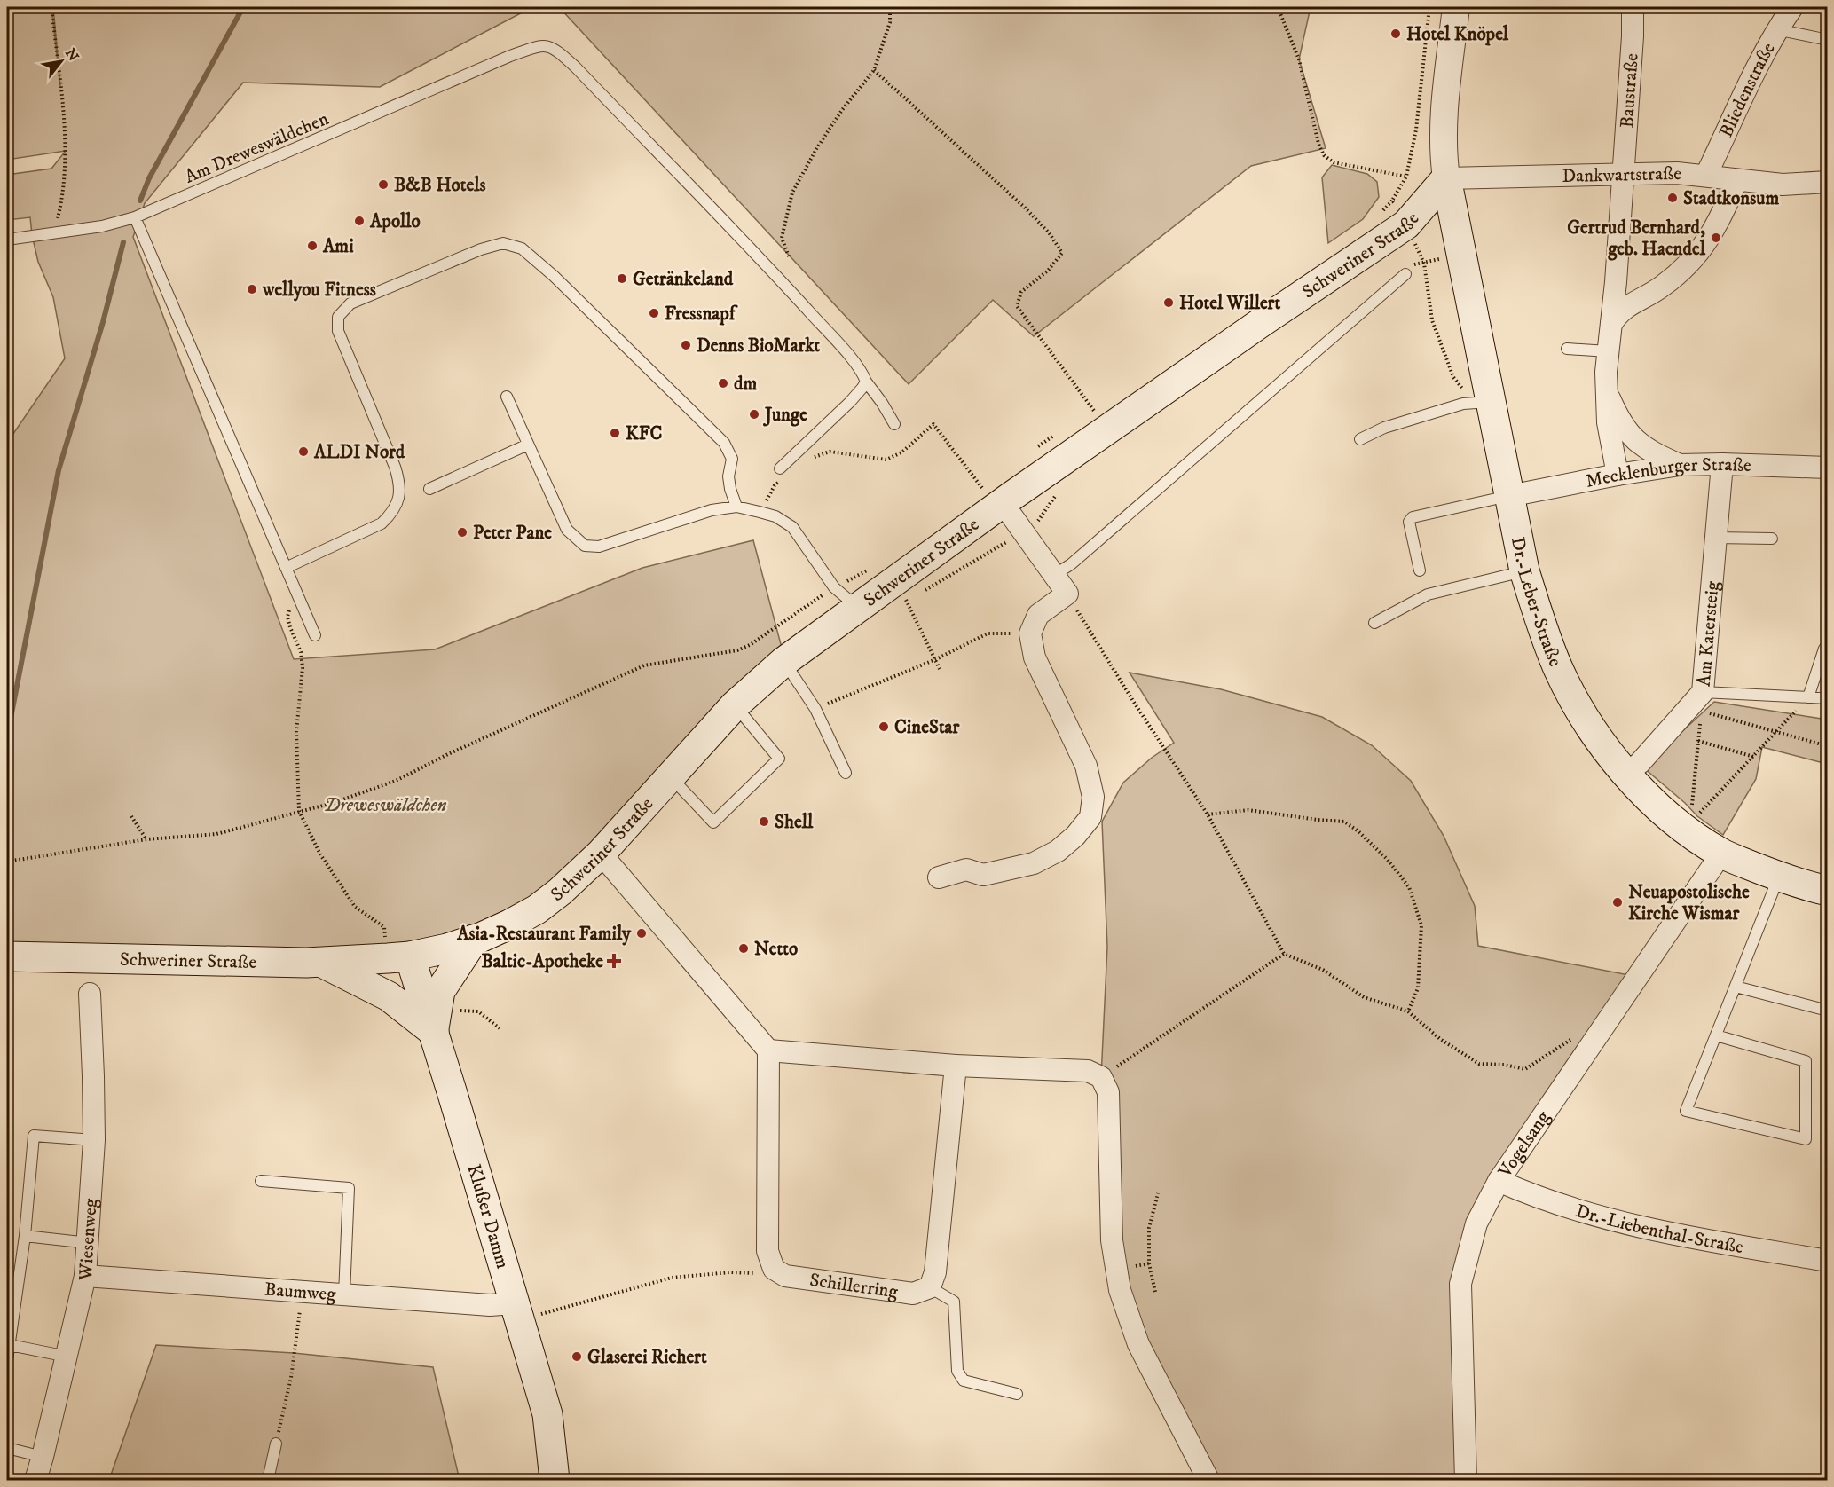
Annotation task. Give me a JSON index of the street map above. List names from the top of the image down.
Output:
{
  "streets": {
    "main road": ["Schweriner Straße", "Dr.-Leber-Straße", "Klußer Damm"],
    "street": [
      "Baustraße",
      "Bliedenstraße",
      "Dankwartstraße",
      "Mecklenburger Straße",
      "Am Katersteig",
      "Vogelsang",
      "Dr.-Liebenthal-Straße",
      "Wiesenweg",
      "Schillerring",
      "Baumweg"
    ],
    "lane": ["Am Dreweswäldchen"]
  },
  "crossings": [
    ["Baustraße", "Dankwartstraße"],
    ["Baustraße", "Mecklenburger Straße"],
    ["Bliedenstraße", "Dankwartstraße"],
    ["Dankwartstraße", "Schweriner Straße"],
    ["Dankwartstraße", "Dr.-Leber-Straße"],
    ["Schweriner Straße", "Dr.-Leber-Straße"],
    ["Schweriner Straße", "Klußer Damm"],
    ["Mecklenburger Straße", "Dr.-Leber-Straße"],
    ["Mecklenburger Straße", "Am Katersteig"],
    ["Dr.-Leber-Straße", "Am Katersteig"],
    ["Dr.-Leber-Straße", "Vogelsang"],
    ["Vogelsang", "Dr.-Liebenthal-Straße"],
    ["Klußer Damm", "Baumweg"],
    ["Wiesenweg", "Baumweg"]
  ],
  "parks": ["Dreweswäldchen"],
  "places": {
    "other": [
      "Hotel Knöpel",
      "B&B Hotels",
      "Stadtkonsum",
      "Apollo",
      "Gertrud Bernhard, geb. Haendel",
      "Ami",
      "Getränkeland",
      "wellyou Fitness",
      "Hotel Willert",
      "Fressnapf",
      "Denns BioMarkt",
      "dm",
      "Junge",
      "KFC",
      "ALDI Nord",
      "Peter Pane",
      "CineStar",
      "Shell",
      "Neuapostolische Kirche Wismar",
      "Asia-Restaurant Family",
      "Netto",
      "Glaserei Richert"
    ],
    "health": ["Baltic-Apotheke"]
  },
  "north": "top right"
}
